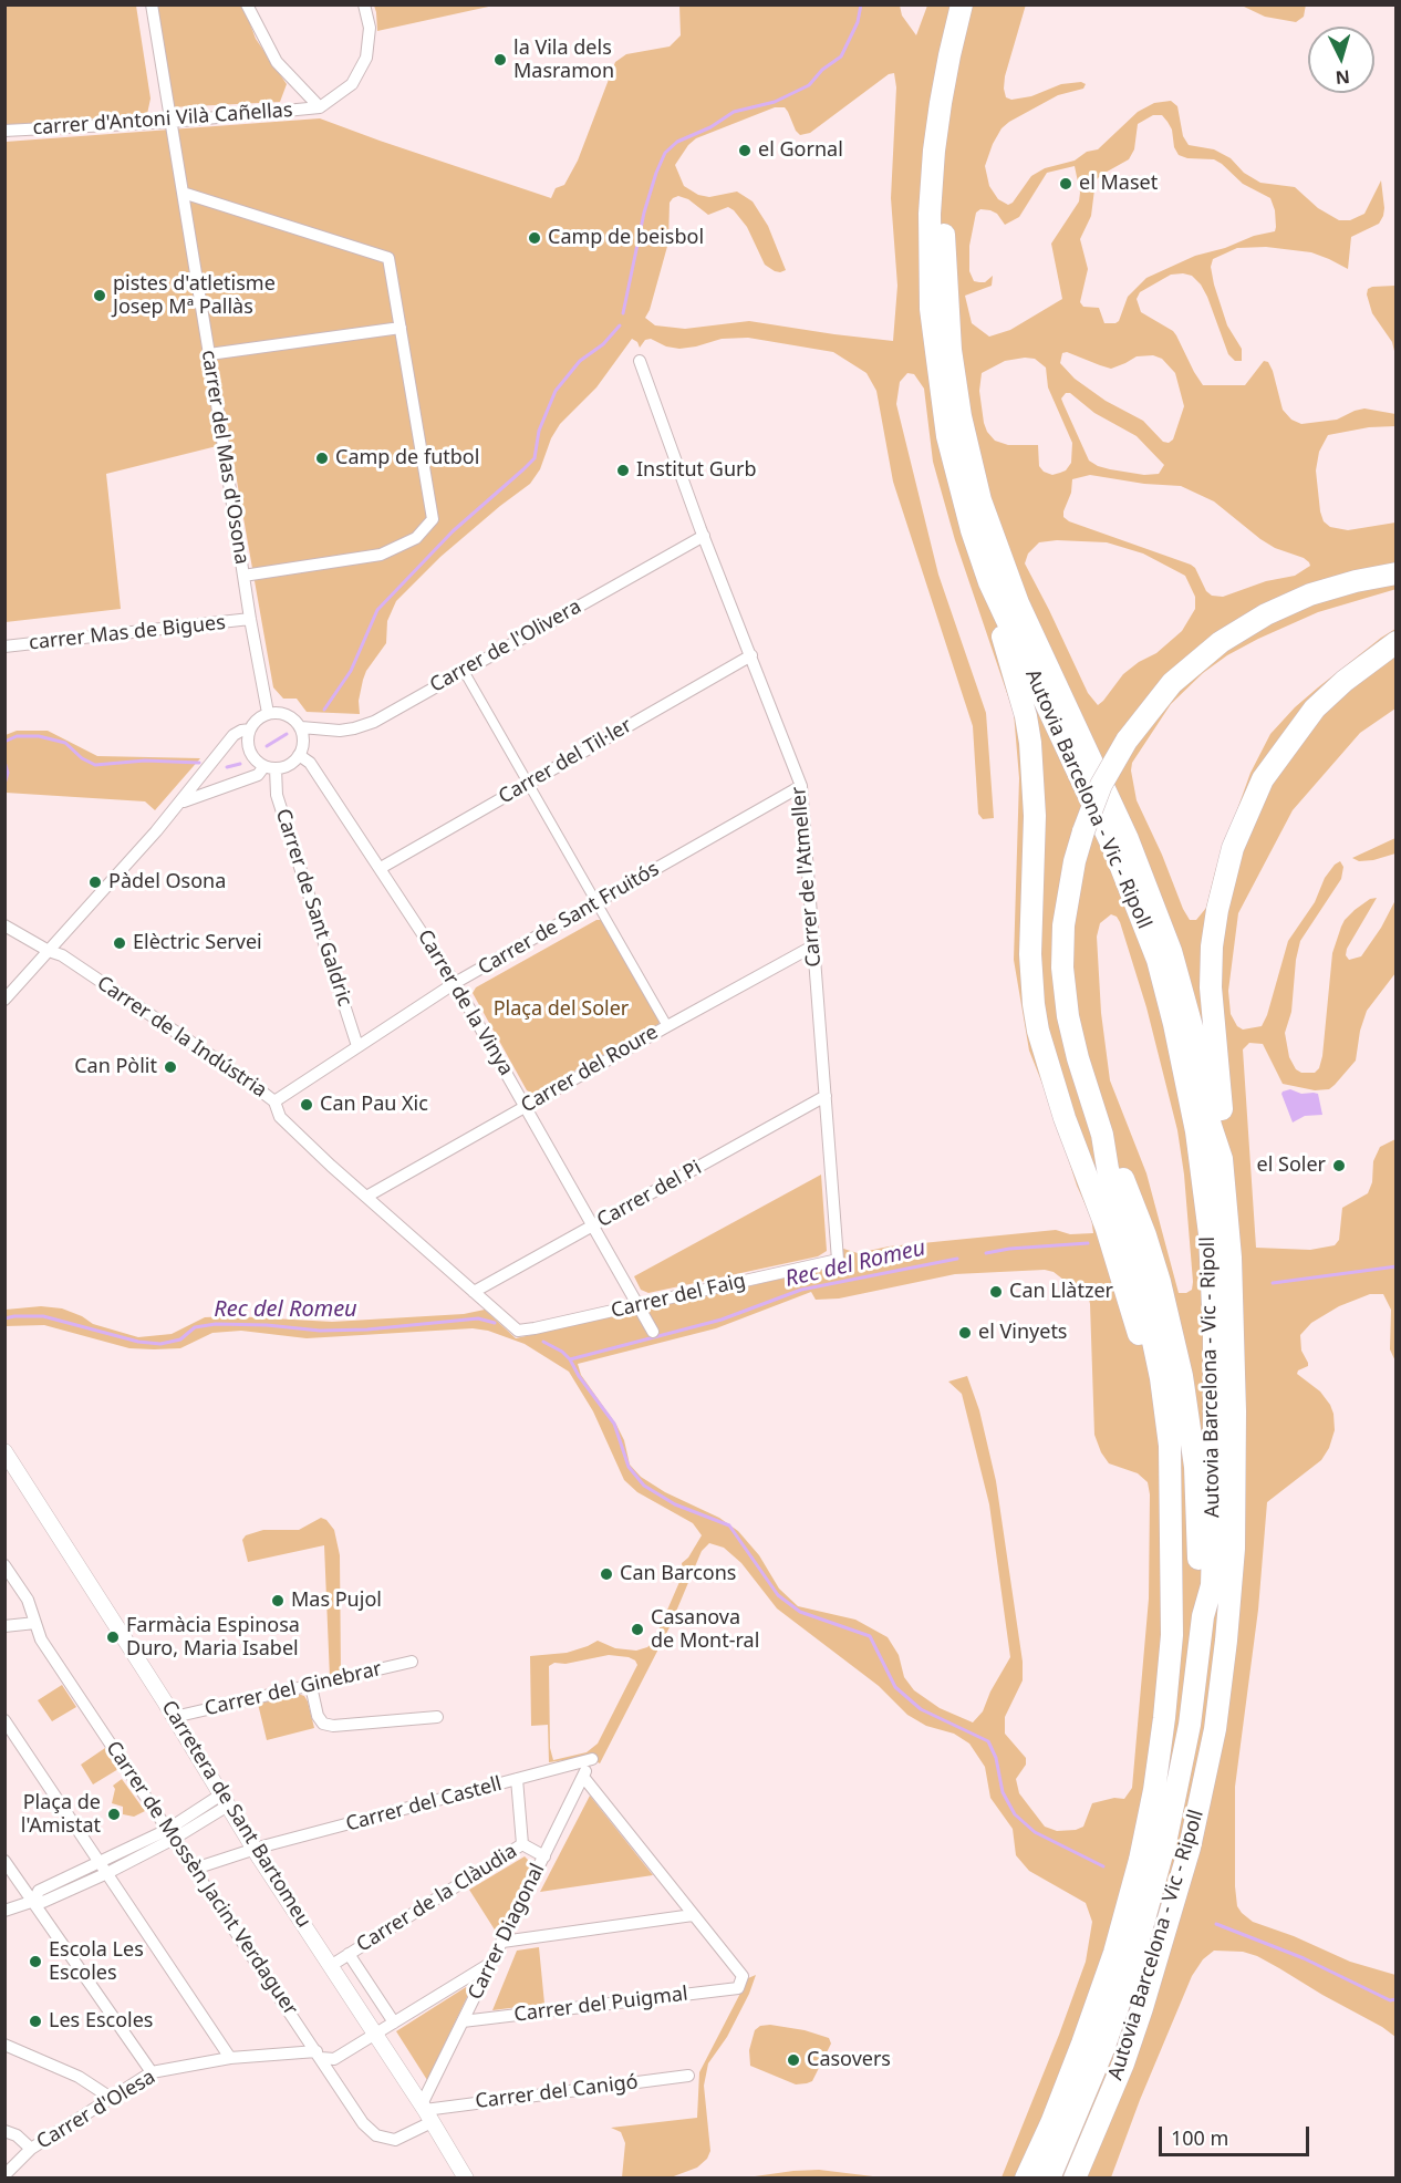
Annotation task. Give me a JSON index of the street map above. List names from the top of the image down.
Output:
{
  "streets": {
    "highway": ["Autovia Barcelona - Vic - Ripoll"],
    "street": [
      "carrer d'Antoni Vilà Cañellas",
      "carrer del Mas d'Osona",
      "carrer Mas de Bigues",
      "Carrer de l'Olivera",
      "Carrer del Til·ler",
      "Carrer de l'Atmeller",
      "Carrer de Sant Galdric",
      "Carrer de Sant Fruitós",
      "Carrer de la Vinya",
      "Carrer de la Indústria",
      "Carrer del Roure",
      "Carrer del Pi",
      "Carrer del Faig",
      "Carrer del Ginebrar",
      "Carrer del Castell",
      "Carretera de Sant Bartomeu",
      "Carrer de Mossèn Jacint Verdaguer",
      "Carrer de la Clàudia",
      "Carrer Diagonal",
      "Carrer del Puigmal",
      "Carrer del Canigó",
      "Carrer d'Olesa"
    ]
  },
  "crossings": [
    ["carrer d'Antoni Vilà Cañellas", "carrer del Mas d'Osona"],
    ["carrer del Mas d'Osona", "carrer Mas de Bigues"],
    ["carrer del Mas d'Osona", "Carrer de l'Olivera"],
    ["carrer del Mas d'Osona", "Carrer de Sant Galdric"],
    ["carrer del Mas d'Osona", "Carrer de la Vinya"],
    ["Carrer de l'Olivera", "Carrer de l'Atmeller"],
    ["Carrer de l'Olivera", "Carrer de Sant Galdric"],
    ["Carrer de l'Olivera", "Carrer de la Vinya"],
    ["Carrer del Til·ler", "Carrer de l'Atmeller"],
    ["Carrer del Til·ler", "Carrer de la Vinya"],
    ["Carrer de l'Atmeller", "Carrer de Sant Fruitós"],
    ["Carrer de l'Atmeller", "Carrer del Roure"],
    ["Carrer de l'Atmeller", "Carrer del Pi"],
    ["Carrer de l'Atmeller", "Carrer del Faig"],
    ["Carrer de Sant Galdric", "Carrer de Sant Fruitós"],
    ["Carrer de Sant Galdric", "Carrer de la Vinya"],
    ["Carrer de Sant Fruitós", "Carrer de la Vinya"],
    ["Carrer de Sant Fruitós", "Carrer de la Indústria"],
    ["Carrer de la Vinya", "Carrer del Roure"],
    ["Carrer de la Vinya", "Carrer del Pi"],
    ["Carrer de la Vinya", "Carrer del Faig"],
    ["Carrer de la Indústria", "Carrer del Roure"],
    ["Carrer de la Indústria", "Carrer del Pi"],
    ["Carrer de la Indústria", "Carrer del Faig"],
    ["Carrer del Ginebrar", "Carretera de Sant Bartomeu"],
    ["Carrer del Castell", "Carretera de Sant Bartomeu"],
    ["Carrer del Castell", "Carrer Diagonal"],
    ["Carretera de Sant Bartomeu", "Carrer de Mossèn Jacint Verdaguer"],
    ["Carretera de Sant Bartomeu", "Carrer de la Clàudia"],
    ["Carretera de Sant Bartomeu", "Carrer Diagonal"],
    ["Carretera de Sant Bartomeu", "Carrer del Canigó"],
    ["Carretera de Sant Bartomeu", "Carrer d'Olesa"],
    ["Carrer de Mossèn Jacint Verdaguer", "Carrer Diagonal"],
    ["Carrer de Mossèn Jacint Verdaguer", "Carrer del Canigó"],
    ["Carrer de Mossèn Jacint Verdaguer", "Carrer d'Olesa"],
    ["Carrer de la Clàudia", "Carrer Diagonal"],
    ["Carrer Diagonal", "Carrer del Puigmal"],
    ["Carrer Diagonal", "Carrer del Canigó"],
    ["Carrer Diagonal", "Carrer d'Olesa"]
  ],
  "water": ["Rec del Romeu"],
  "parks": ["Plaça del Soler"],
  "places": [
    "la Vila dels Masramon",
    "el Gornal",
    "el Maset",
    "Camp de beisbol",
    "pistes d'atletisme Josep Mª Pallàs",
    "Camp de futbol",
    "Institut Gurb",
    "Pàdel Osona",
    "Elèctric Servei",
    "Can Pòlit",
    "Can Pau Xic",
    "el Soler",
    "Can Llàtzer",
    "el Vinyets",
    "Can Barcons",
    "Mas Pujol",
    "Casanova de Mont-ral",
    "Farmàcia Espinosa Duro, Maria Isabel",
    "Plaça de l'Amistat",
    "Escola Les Escoles",
    "Les Escoles",
    "Casovers"
  ],
  "scale_bar": "100 m",
  "north": "bottom"
}
